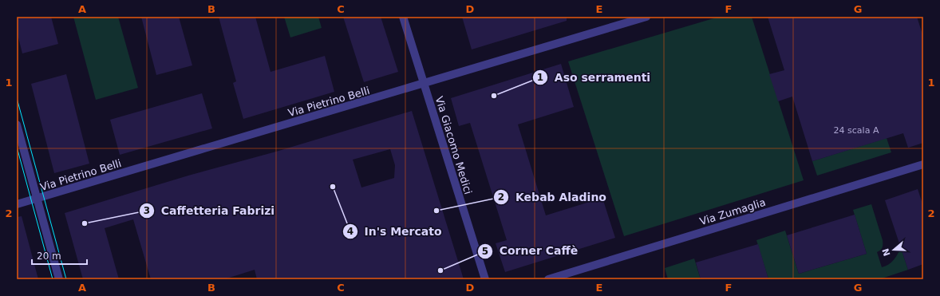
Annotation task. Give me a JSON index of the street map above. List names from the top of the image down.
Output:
{
  "streets": {
    "street": ["Via Pietrino Belli", "Via Giacomo Medici", "Via Zumaglia"]
  },
  "crossings": [
    ["Via Pietrino Belli", "Via Giacomo Medici"]
  ],
  "places": [
    "Aso serramenti",
    "In's Mercato",
    "Kebab Aladino",
    "Caffetteria Fabrizi",
    "Corner Caffè"
  ],
  "house_numbers": ["24 scala A"],
  "scale_bar": "20 m",
  "north": "left",
  "grid": {
    "columns": [
      "A",
      "B",
      "C",
      "D",
      "E",
      "F",
      "G"
    ],
    "rows": ["1", "2"]
  }
}
